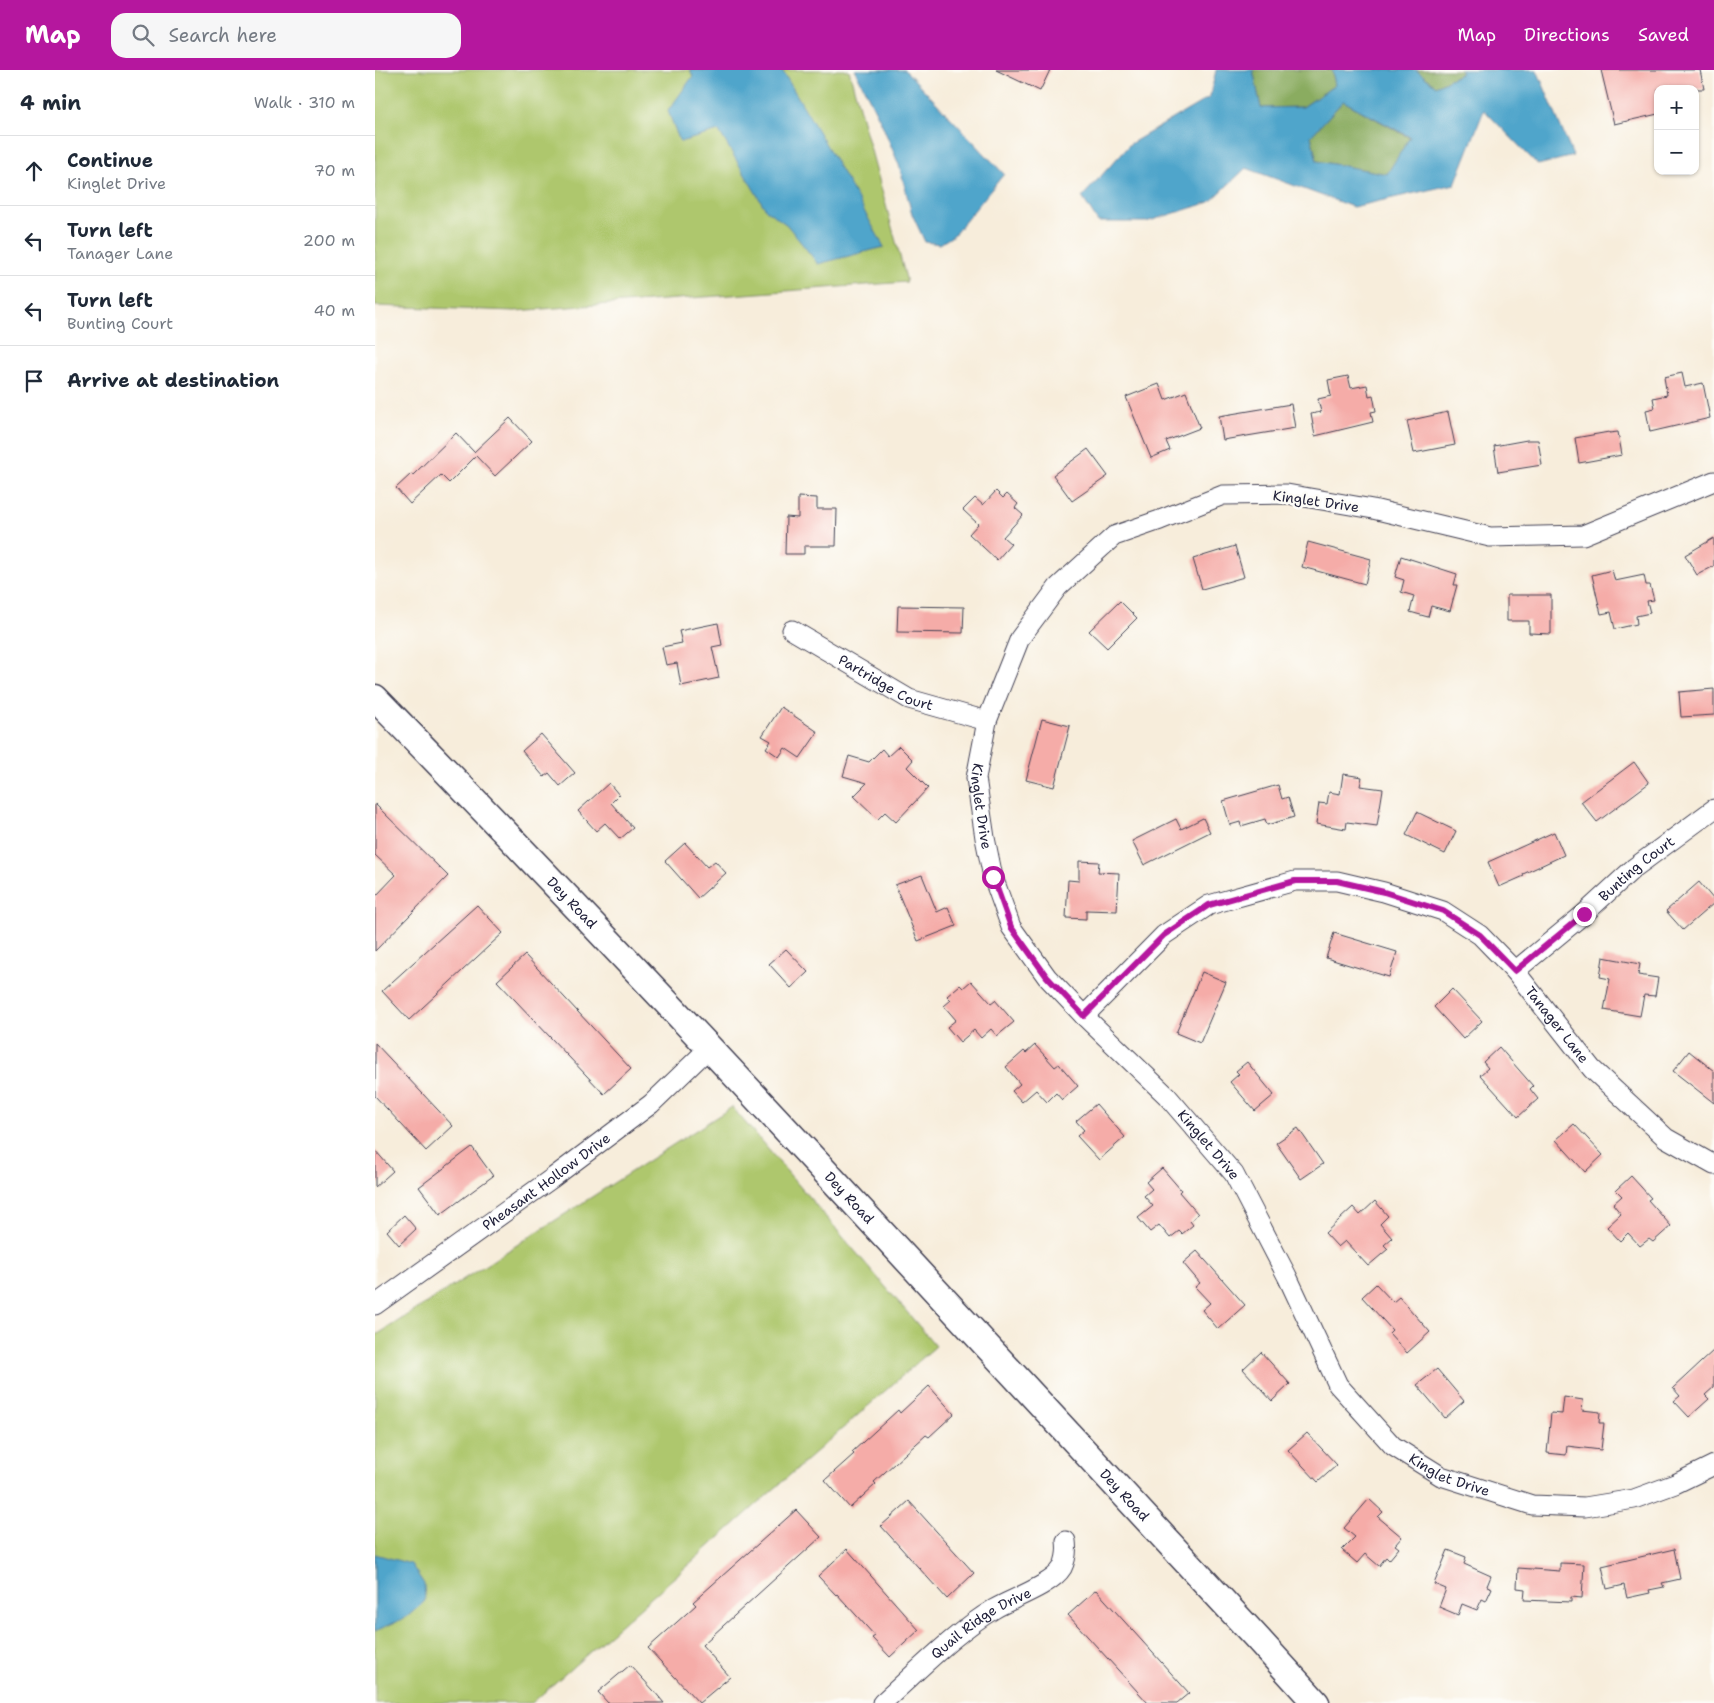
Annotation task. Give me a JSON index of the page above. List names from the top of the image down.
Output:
{
  "streets": {
    "main road": ["Dey Road"],
    "street": [
      "Kinglet Drive",
      "Partridge Court",
      "Bunting Court",
      "Tanager Lane",
      "Pheasant Hollow Drive",
      "Quail Ridge Drive"
    ]
  },
  "crossings": [
    ["Kinglet Drive", "Partridge Court"],
    ["Kinglet Drive", "Tanager Lane"],
    ["Bunting Court", "Tanager Lane"],
    ["Dey Road", "Pheasant Hollow Drive"]
  ],
  "page": {
    "header": "Map",
    "search": "Search here",
    "nav": ["Map", "Directions", "Saved"],
    "heading": ["4 min", "Walk · 310 m"],
    "map_buttons": ["+", "−"],
    "list": [
      ["Continue", "Kinglet Drive", "70 m"],
      ["Turn left", "Tanager Lane", "200 m"],
      ["Turn left", "Bunting Court", "40 m"],
      "Arrive at destination"
    ]
  }
}
